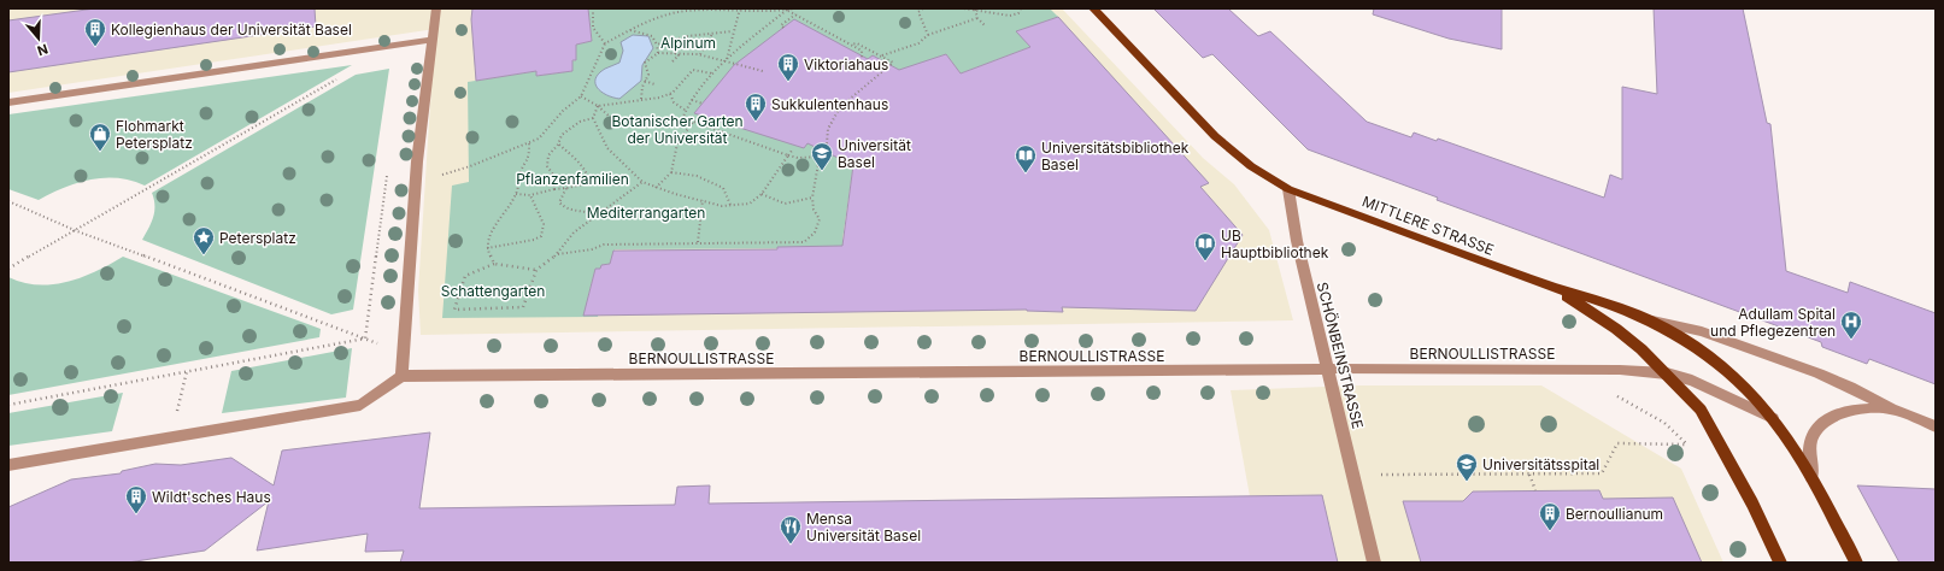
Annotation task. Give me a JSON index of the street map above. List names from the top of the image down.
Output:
{
  "streets": {
    "main road": ["MITTLERE STRASSE"],
    "street": ["BERNOULLISTRASSE", "SCHÖNBEINSTRASSE"]
  },
  "crossings": [
    ["MITTLERE STRASSE", "BERNOULLISTRASSE"],
    ["MITTLERE STRASSE", "SCHÖNBEINSTRASSE"],
    ["BERNOULLISTRASSE", "SCHÖNBEINSTRASSE"]
  ],
  "parks": [
    "Alpinum",
    "Botanischer Garten der Universität",
    "Pflanzenfamilien",
    "Mediterrangarten",
    "Schattengarten"
  ],
  "places": {
    "building": [
      "Kollegienhaus der Universität Basel",
      "Viktoriahaus",
      "Sukkulentenhaus",
      "Wildt'sches Haus",
      "Bernoullianum"
    ],
    "shop": ["Flohmarkt Petersplatz"],
    "school or university": ["Universität Basel", "Universitätsspital"],
    "library": ["Universitätsbibliothek Basel", "UB Hauptbibliothek"],
    "place": ["Petersplatz"],
    "hospital": ["Adullam Spital und Pflegezentren"],
    "restaurant": ["Mensa Universität Basel"]
  },
  "north": "bottom"
}
